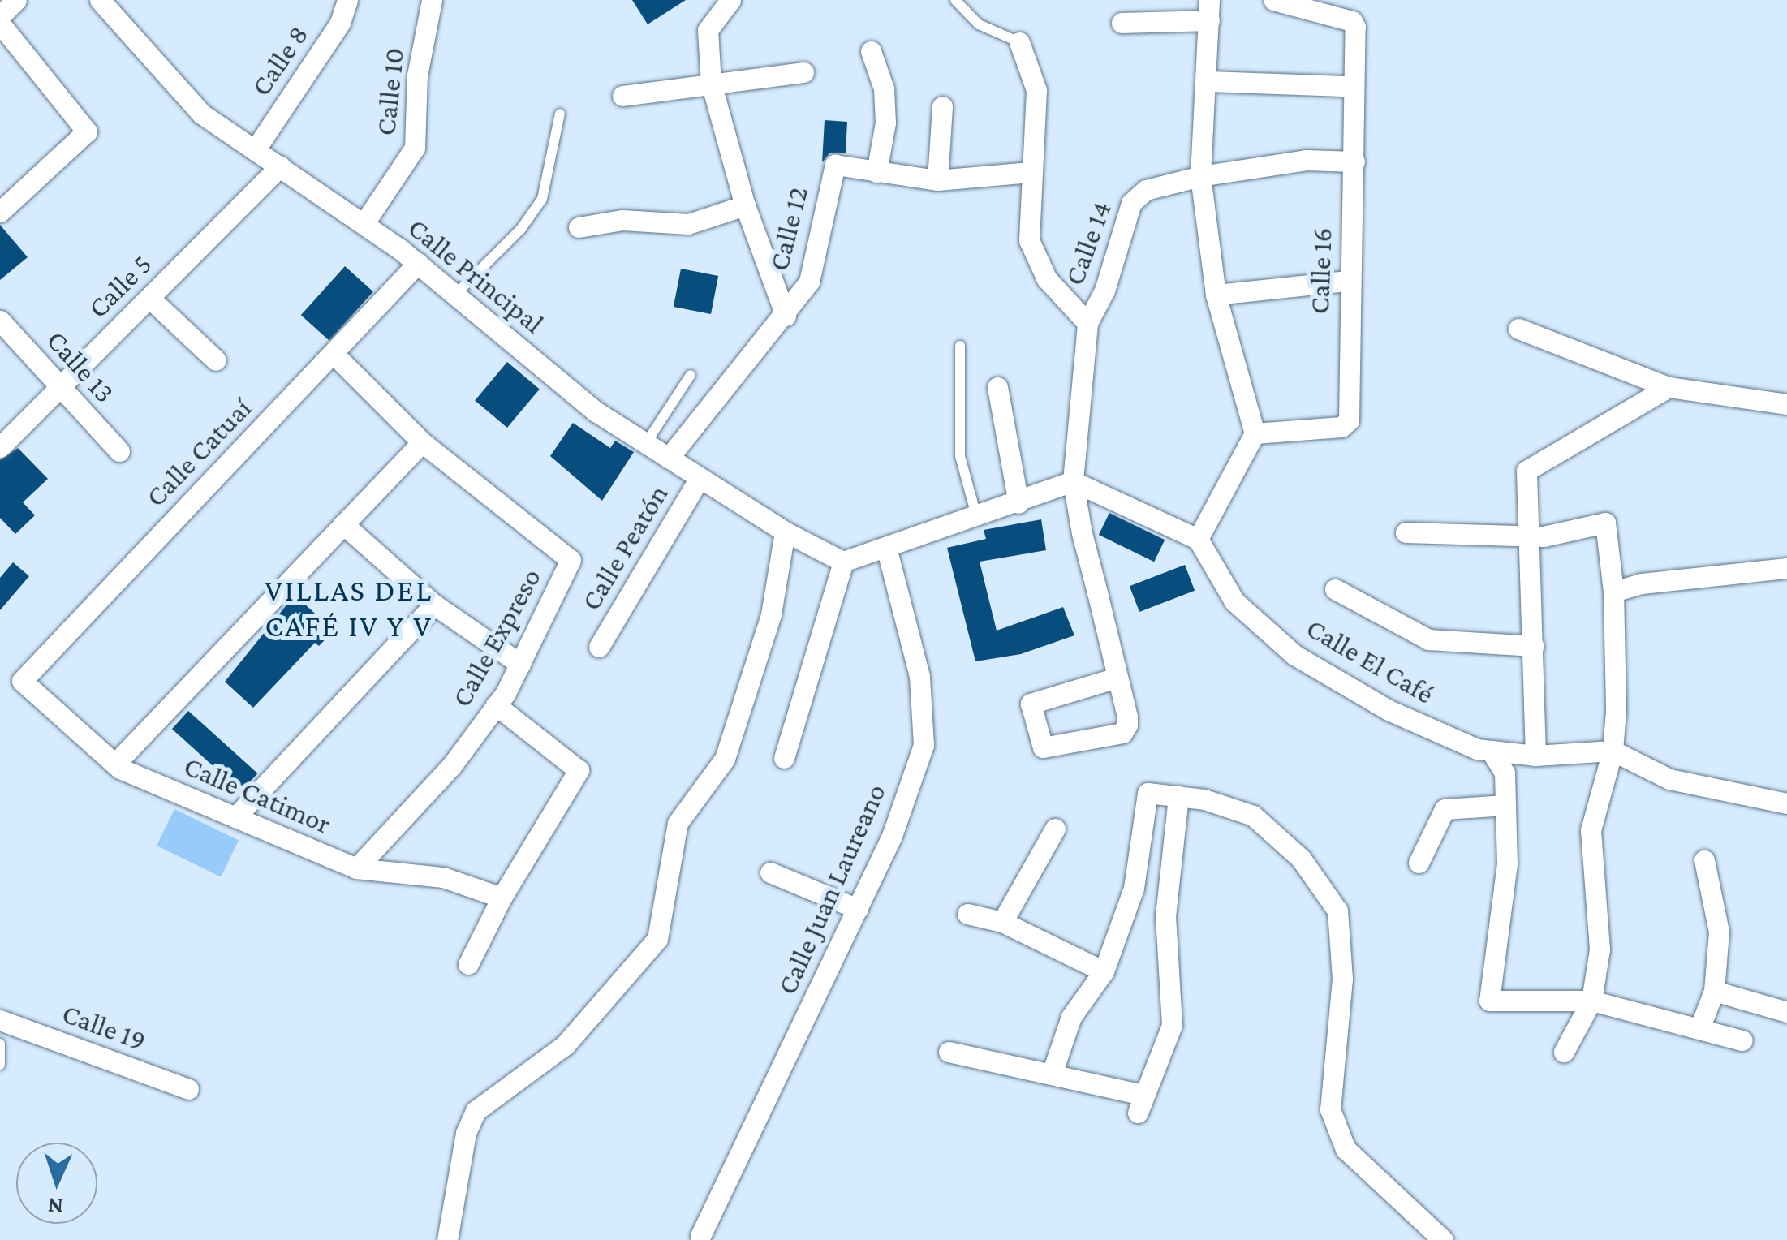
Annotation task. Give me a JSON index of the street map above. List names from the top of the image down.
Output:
{
  "streets": {
    "street": [
      "Calle 8",
      "Calle 10",
      "Calle 12",
      "Calle 14",
      "Calle 16",
      "Calle Principal",
      "Calle 5",
      "Calle 13",
      "Calle Catuaí",
      "Calle Peatón",
      "Calle Expreso",
      "Calle El Café",
      "Calle Catimor",
      "Calle Juan Laureano",
      "Calle 19"
    ]
  },
  "crossings": [
    ["Calle 8", "Calle Principal"],
    ["Calle 10", "Calle Principal"],
    ["Calle 12", "Calle Principal"],
    ["Calle 14", "Calle 16"],
    ["Calle Principal", "Calle 5"],
    ["Calle Principal", "Calle Catuaí"],
    ["Calle Principal", "Calle Peatón"],
    ["Calle 5", "Calle 13"],
    ["Calle Catuaí", "Calle Expreso"],
    ["Calle Catuaí", "Calle Catimor"],
    ["Calle Expreso", "Calle Catimor"]
  ],
  "districts": ["VILLAS DEL CAFÉ IV Y V"],
  "north": "bottom"
}
